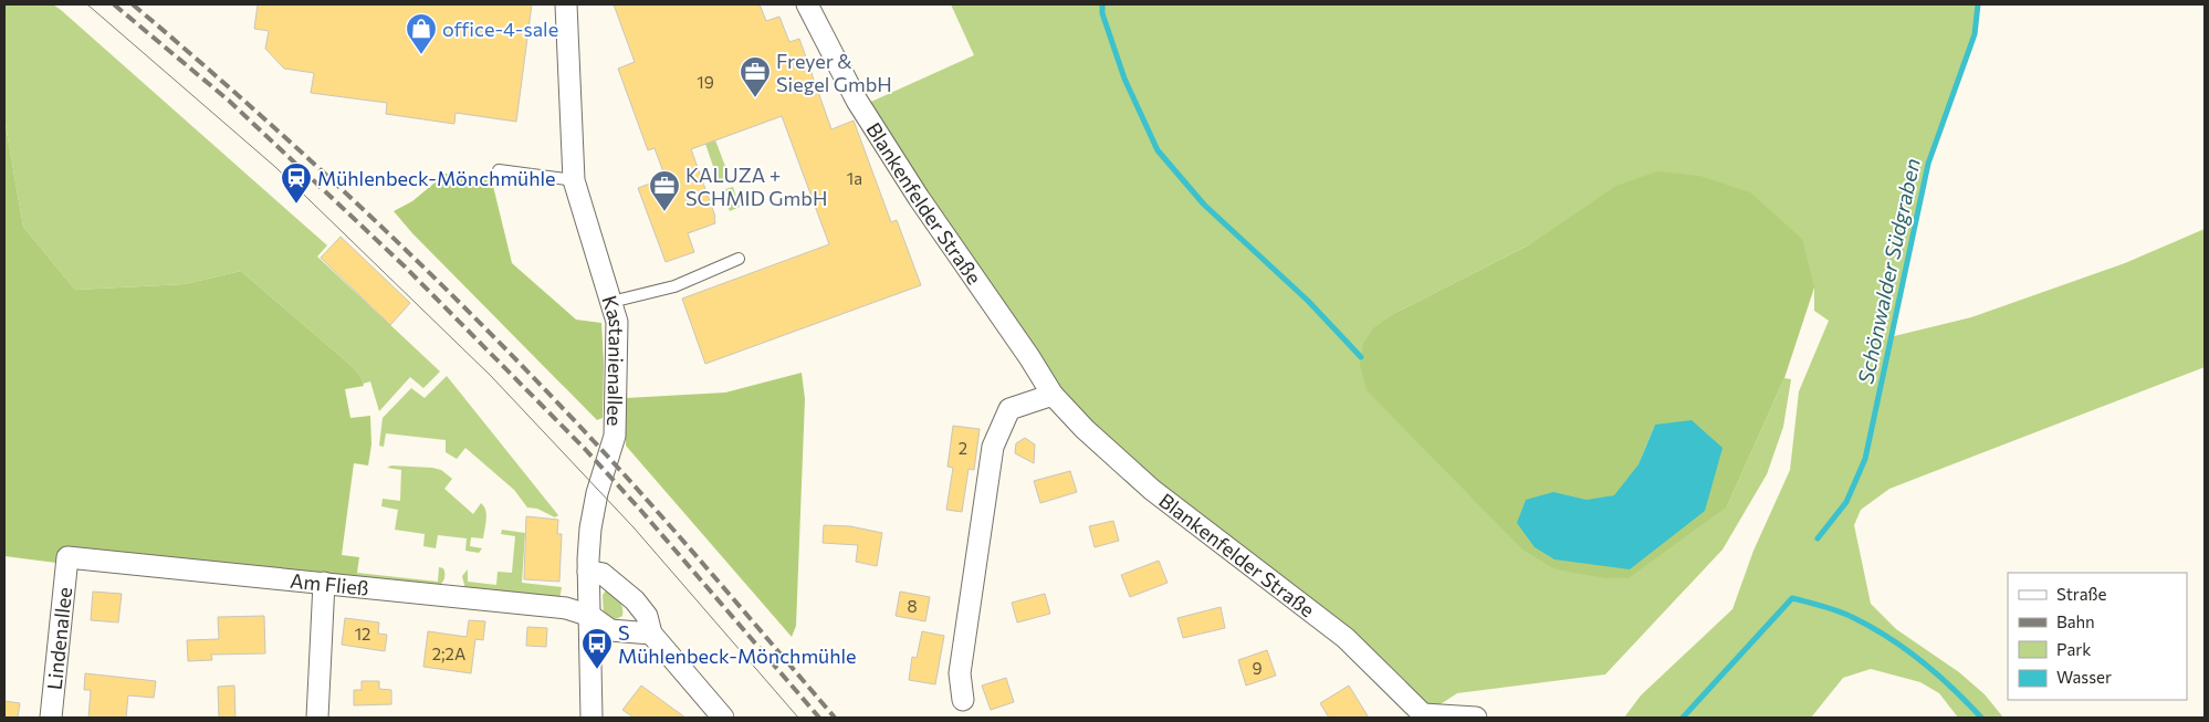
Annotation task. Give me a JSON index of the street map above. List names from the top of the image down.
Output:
{
  "streets": {
    "street": [
      "Blankenfelder Straße",
      "Kastanienallee",
      "Am Fließ",
      "Lindenallee"
    ]
  },
  "crossings": [
    ["Kastanienallee", "Am Fließ"],
    ["Am Fließ", "Lindenallee"]
  ],
  "water": ["Schönwalder Südgraben"],
  "places": {
    "shop": ["office-4-sale"],
    "office": ["Freyer & Siegel GmbH", "KALUZA + SCHMID GmbH"],
    "station": ["Mühlenbeck-Mönchmühle"],
    "bus stop": ["S Mühlenbeck-Mönchmühle"]
  },
  "house_numbers": [
    "19",
    "1a",
    "2",
    "8",
    "12",
    "2;2A",
    "9"
  ],
  "legend": [
    "Straße",
    "Bahn",
    "Park",
    "Wasser"
  ]
}
